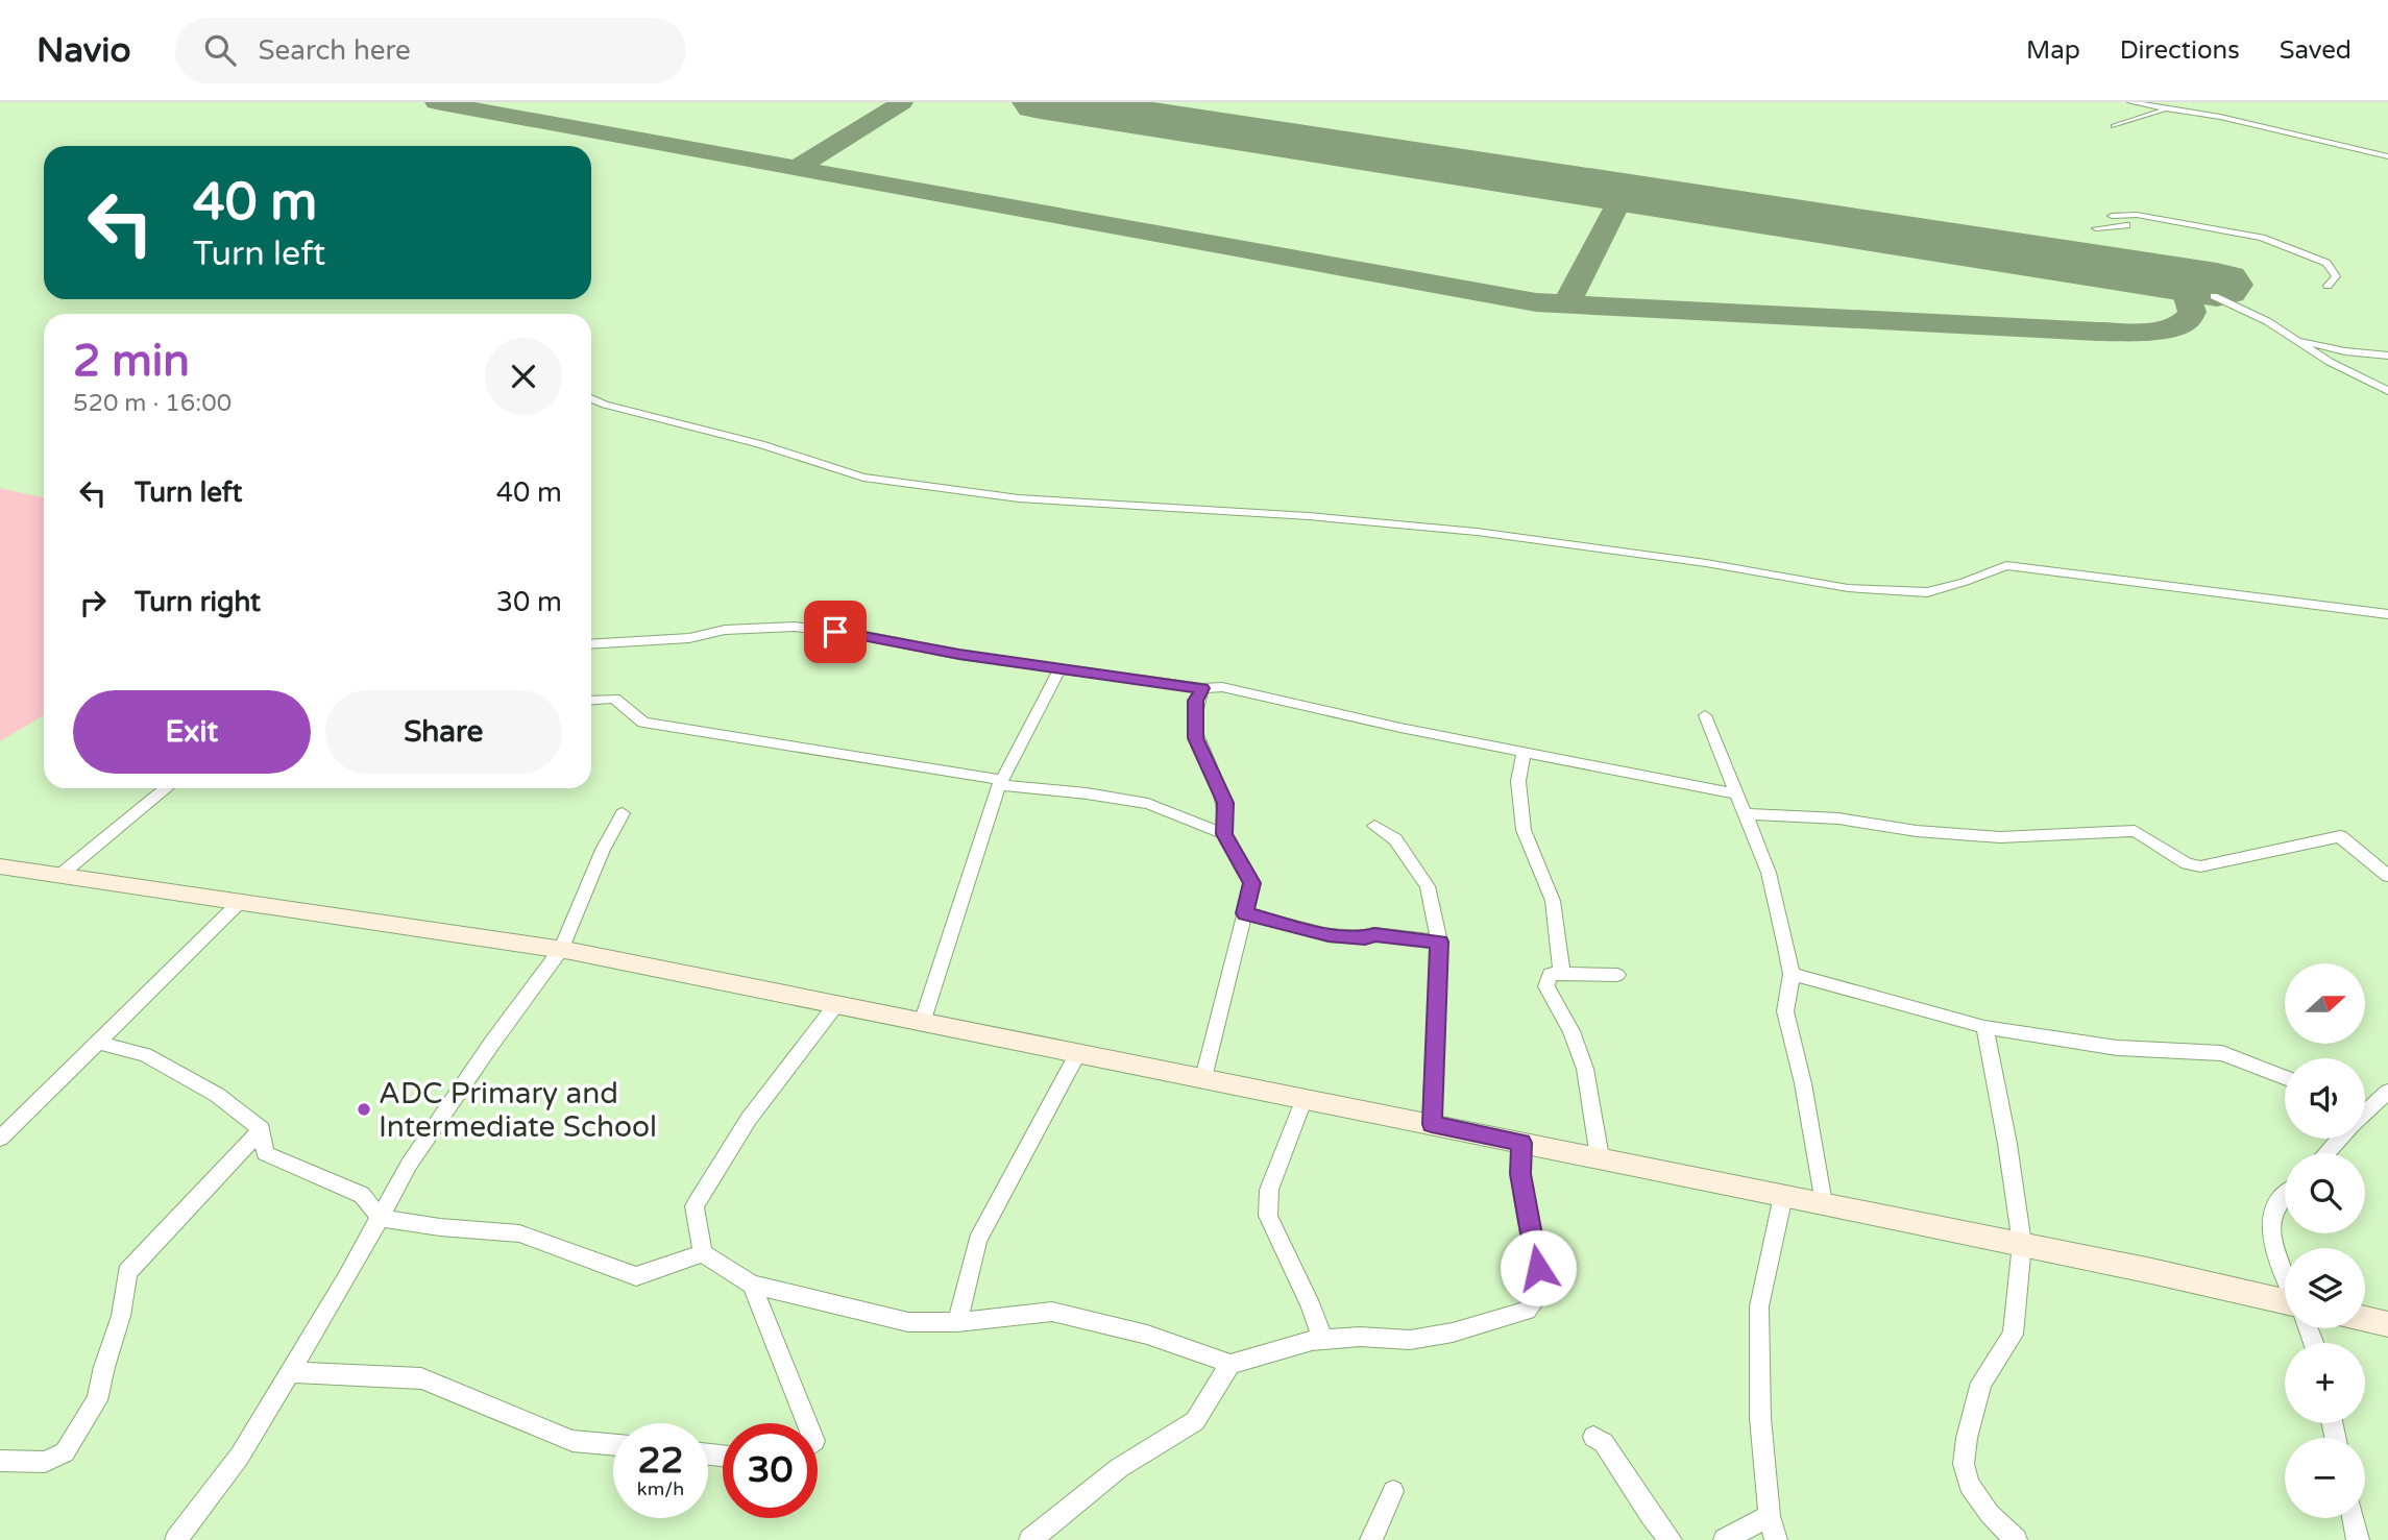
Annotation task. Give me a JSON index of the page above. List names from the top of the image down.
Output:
{
  "places": ["ADC Primary and Intermediate School"],
  "north": "right",
  "page": {
    "header": "Navio",
    "search": "Search here",
    "nav": ["Map", "Directions", "Saved"],
    "turn": ["40 m", "Turn left"],
    "heading": ["2 min", "520 m · 16:00"],
    "list": [
      {
        "name": "Turn left",
        "value": "40 m"
      },
      {
        "name": "Turn right",
        "value": "30 m"
      }
    ],
    "buttons": ["Exit", "Share"],
    "map_buttons": ["+", "−"],
    "speed": "22 km/h",
    "limit": "30"
  }
}
